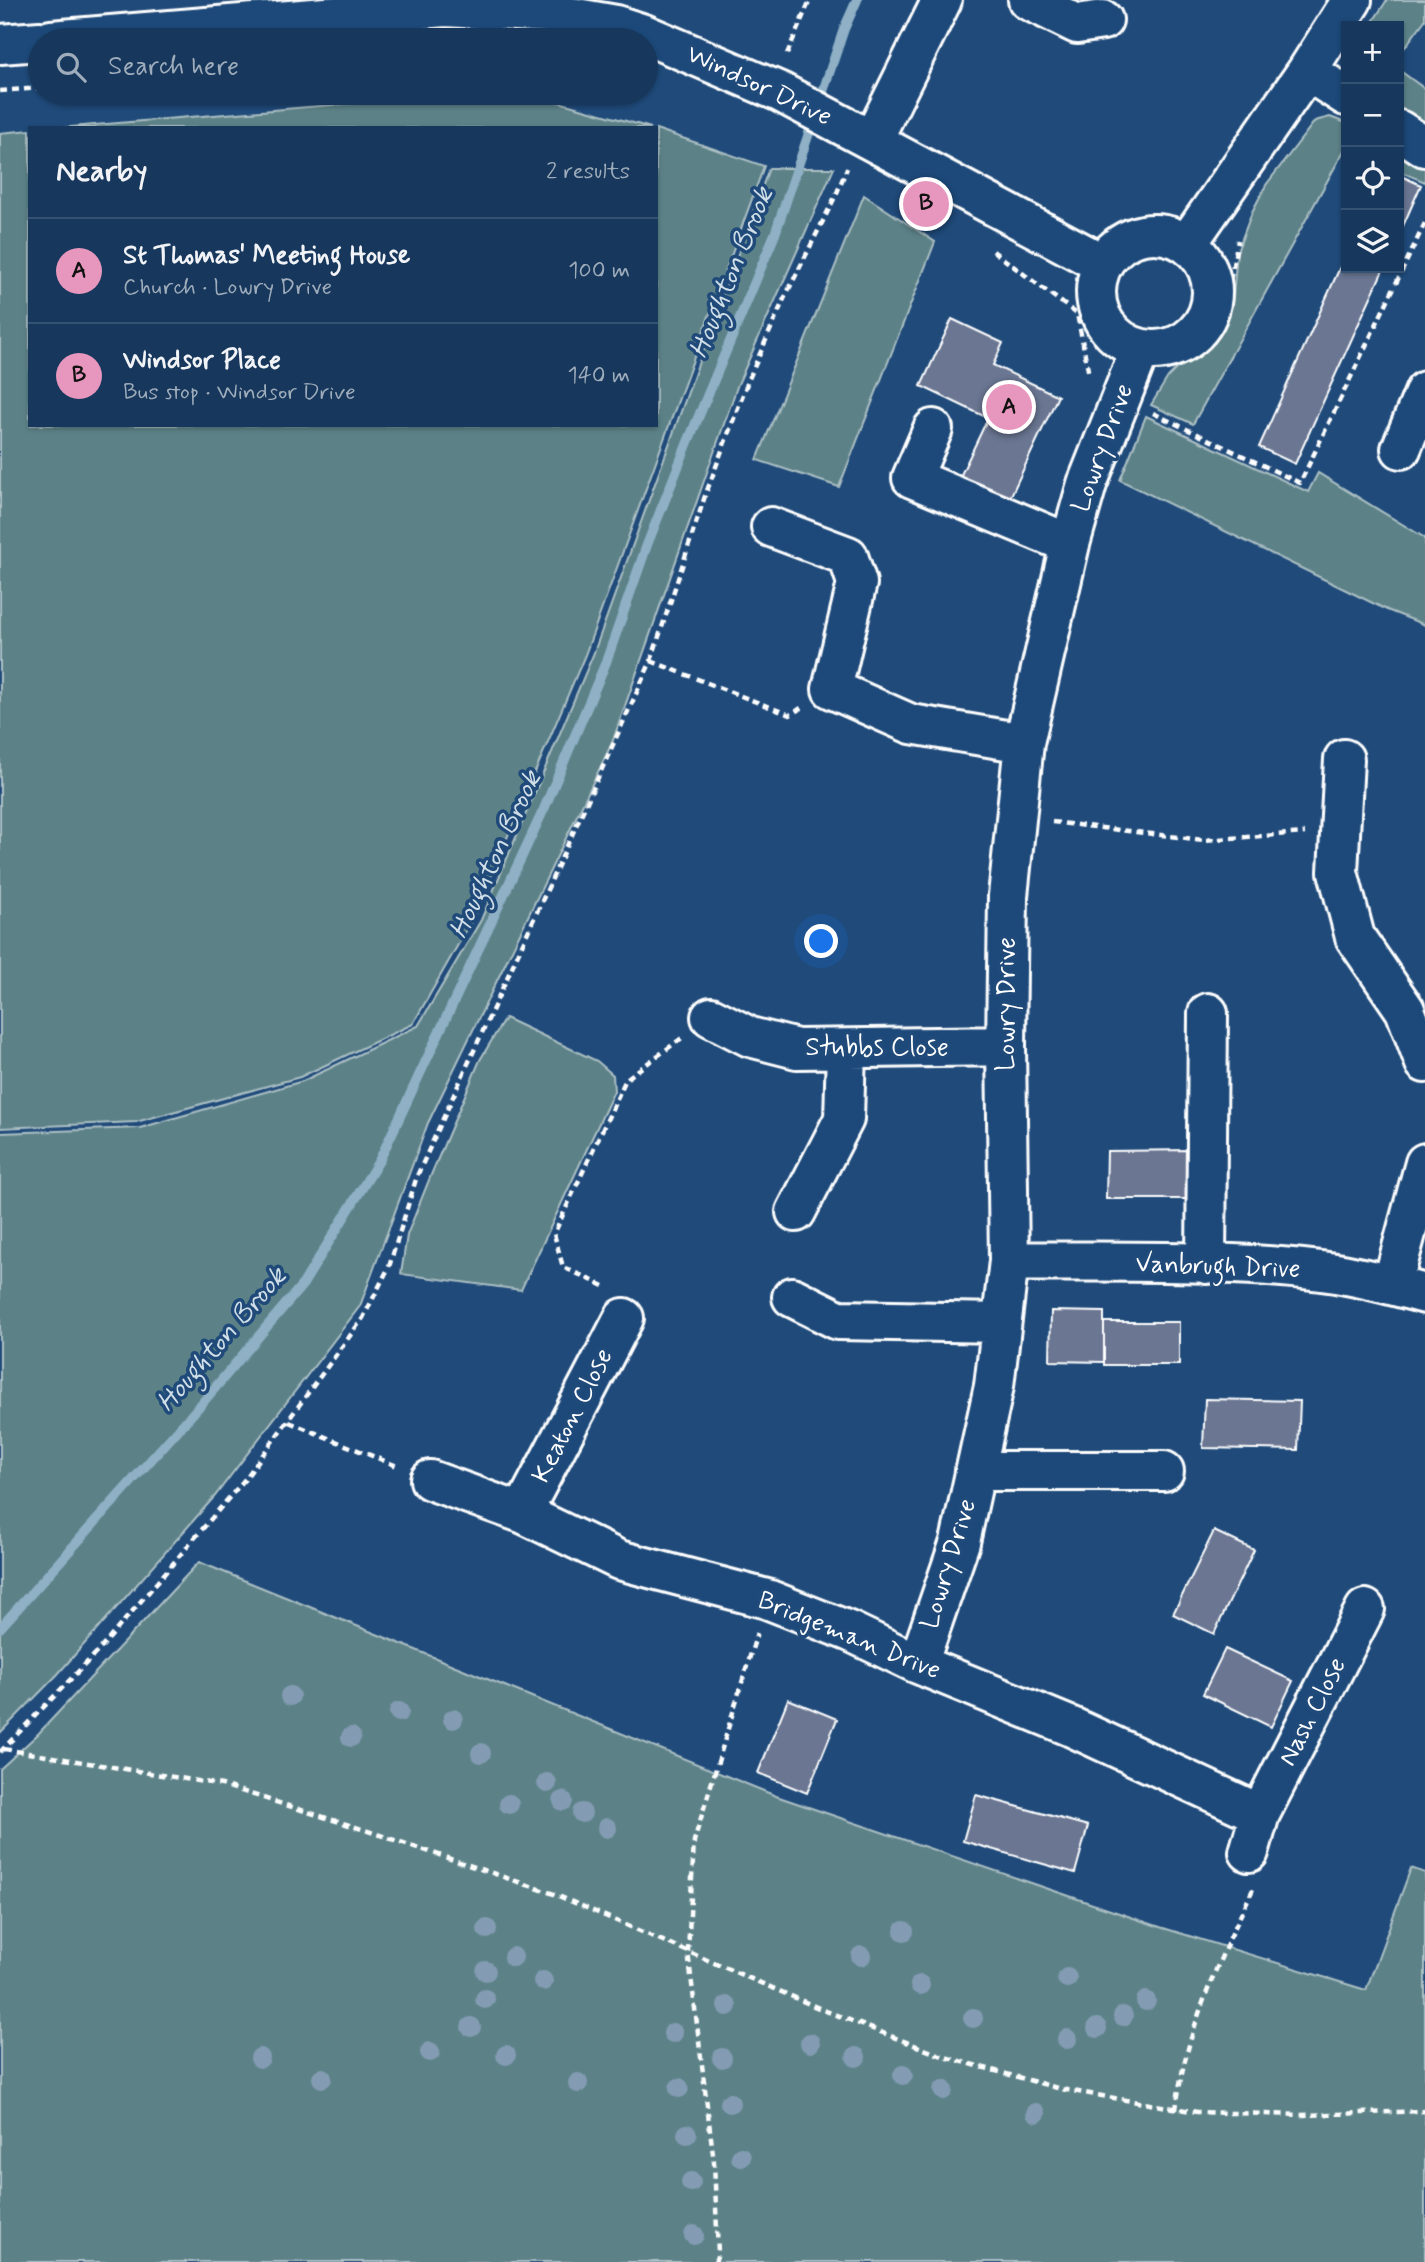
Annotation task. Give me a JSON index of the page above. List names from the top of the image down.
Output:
{
  "streets": {
    "street": [
      "Windsor Drive",
      "Lowry Drive",
      "Stubbs Close",
      "Vanbrugh Drive",
      "Keaton Close",
      "Bridgeman Drive",
      "Nash Close"
    ]
  },
  "crossings": [
    ["Windsor Drive", "Lowry Drive"],
    ["Lowry Drive", "Stubbs Close"],
    ["Lowry Drive", "Vanbrugh Drive"],
    ["Lowry Drive", "Bridgeman Drive"],
    ["Keaton Close", "Bridgeman Drive"],
    ["Bridgeman Drive", "Nash Close"]
  ],
  "water": ["Houghton Brook"],
  "page": {
    "map_buttons": ["+", "−"],
    "search": "Search here",
    "heading": ["Nearby", "2 results"],
    "pins": ["B", "A"],
    "list": [
      {
        "mark": "A",
        "name": "St Thomas' Meeting House",
        "note": "Church · Lowry Drive",
        "value": "100 m"
      },
      {
        "mark": "B",
        "name": "Windsor Place",
        "note": "Bus stop · Windsor Drive",
        "value": "140 m"
      }
    ]
  }
}
